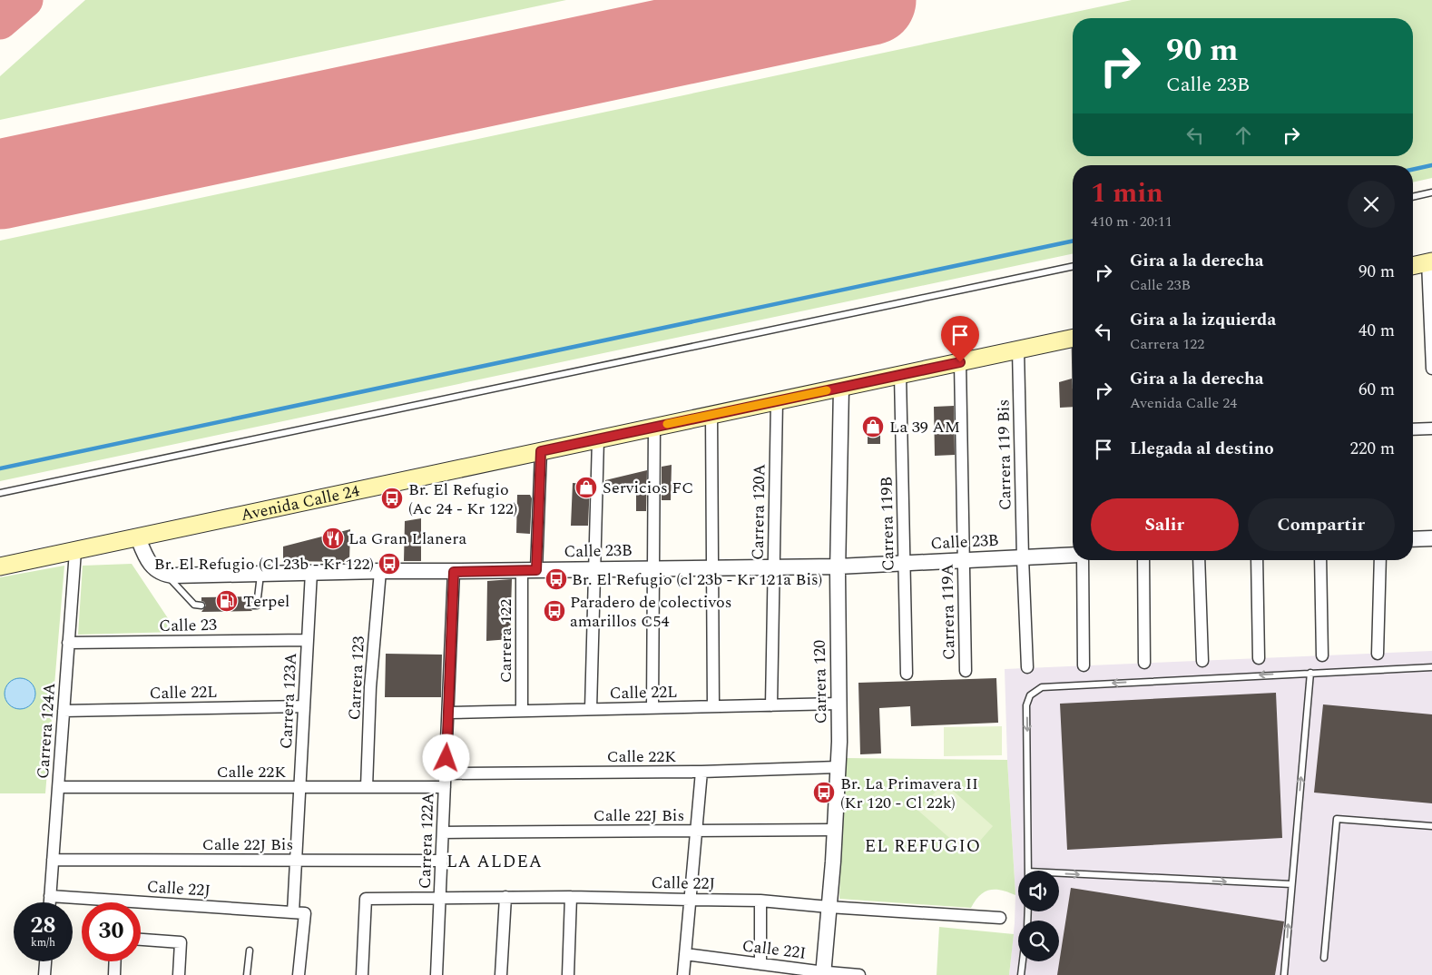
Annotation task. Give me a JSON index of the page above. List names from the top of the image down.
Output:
{
  "streets": {
    "main road": ["Avenida Calle 24"],
    "street": [
      "Carrera 119 Bis",
      "Carrera 120A",
      "Carrera 119B",
      "Calle 23B",
      "Carrera 119A",
      "Calle 23",
      "Carrera 122",
      "Carrera 123",
      "Carrera 120",
      "Calle 22L",
      "Carrera 123A",
      "Carrera 124A",
      "Calle 22K",
      "Calle 22J Bis",
      "Carrera 122A",
      "Calle 22J",
      "Calle 22I"
    ]
  },
  "crossings": [
    ["Carrera 119 Bis", "Avenida Calle 24"],
    ["Carrera 119 Bis", "Calle 23B"],
    ["Avenida Calle 24", "Carrera 120A"],
    ["Avenida Calle 24", "Carrera 119B"],
    ["Avenida Calle 24", "Carrera 119A"],
    ["Avenida Calle 24", "Carrera 122"],
    ["Avenida Calle 24", "Carrera 120"],
    ["Avenida Calle 24", "Carrera 124A"],
    ["Carrera 120A", "Calle 23B"],
    ["Carrera 120A", "Calle 22L"],
    ["Carrera 119B", "Calle 23B"],
    ["Calle 23B", "Carrera 119A"],
    ["Calle 23B", "Carrera 122"],
    ["Calle 23B", "Carrera 123"],
    ["Calle 23B", "Carrera 120"],
    ["Calle 23B", "Carrera 123A"],
    ["Calle 23B", "Carrera 122A"],
    ["Calle 23", "Carrera 123A"],
    ["Calle 23", "Carrera 124A"],
    ["Carrera 122", "Calle 22L"],
    ["Carrera 123", "Calle 22K"],
    ["Carrera 120", "Calle 22L"],
    ["Carrera 120", "Calle 22K"],
    ["Carrera 120", "Calle 22J Bis"],
    ["Carrera 120", "Calle 22J"],
    ["Carrera 120", "Calle 22I"],
    ["Calle 22L", "Carrera 123A"],
    ["Calle 22L", "Carrera 124A"],
    ["Calle 22L", "Carrera 122A"],
    ["Carrera 123A", "Calle 22K"],
    ["Carrera 123A", "Calle 22J Bis"],
    ["Carrera 123A", "Calle 22J"],
    ["Carrera 124A", "Calle 22K"],
    ["Carrera 124A", "Calle 22J Bis"],
    ["Carrera 124A", "Calle 22J"],
    ["Calle 22K", "Carrera 122A"],
    ["Calle 22J Bis", "Carrera 122A"],
    ["Carrera 122A", "Calle 22J"]
  ],
  "districts": ["EL REFUGIO", "LA ALDEA"],
  "places": {
    "shop": ["La 39 AM", "Servicios FC"],
    "bus stop": [
      "Br. El Refugio (Ac 24 - Kr 122)",
      "Br. El Refugio (Cl 23b - Kr 122)",
      "Br. El Refugio (cl 23b - Kr 121a Bis)",
      "Paradero de colectivos amarillos C54",
      "Br. La Primavera II (Kr 120 - Cl 22k)"
    ],
    "restaurant": ["La Gran Llanera"],
    "fuel station": ["Terpel"]
  },
  "page": {
    "turn": ["90 m", "Calle 23B"],
    "heading": ["1 min", "410 m · 20:11"],
    "list": [
      {
        "name": "Gira a la derecha",
        "note": "Calle 23B",
        "value": "90 m"
      },
      {
        "name": "Gira a la izquierda",
        "note": "Carrera 122",
        "value": "40 m"
      },
      {
        "name": "Gira a la derecha",
        "note": "Avenida Calle 24",
        "value": "60 m"
      },
      {
        "name": "Llegada al destino",
        "value": "220 m"
      }
    ],
    "buttons": ["Salir", "Compartir"],
    "speed": "28 km/h",
    "limit": "30"
  }
}
